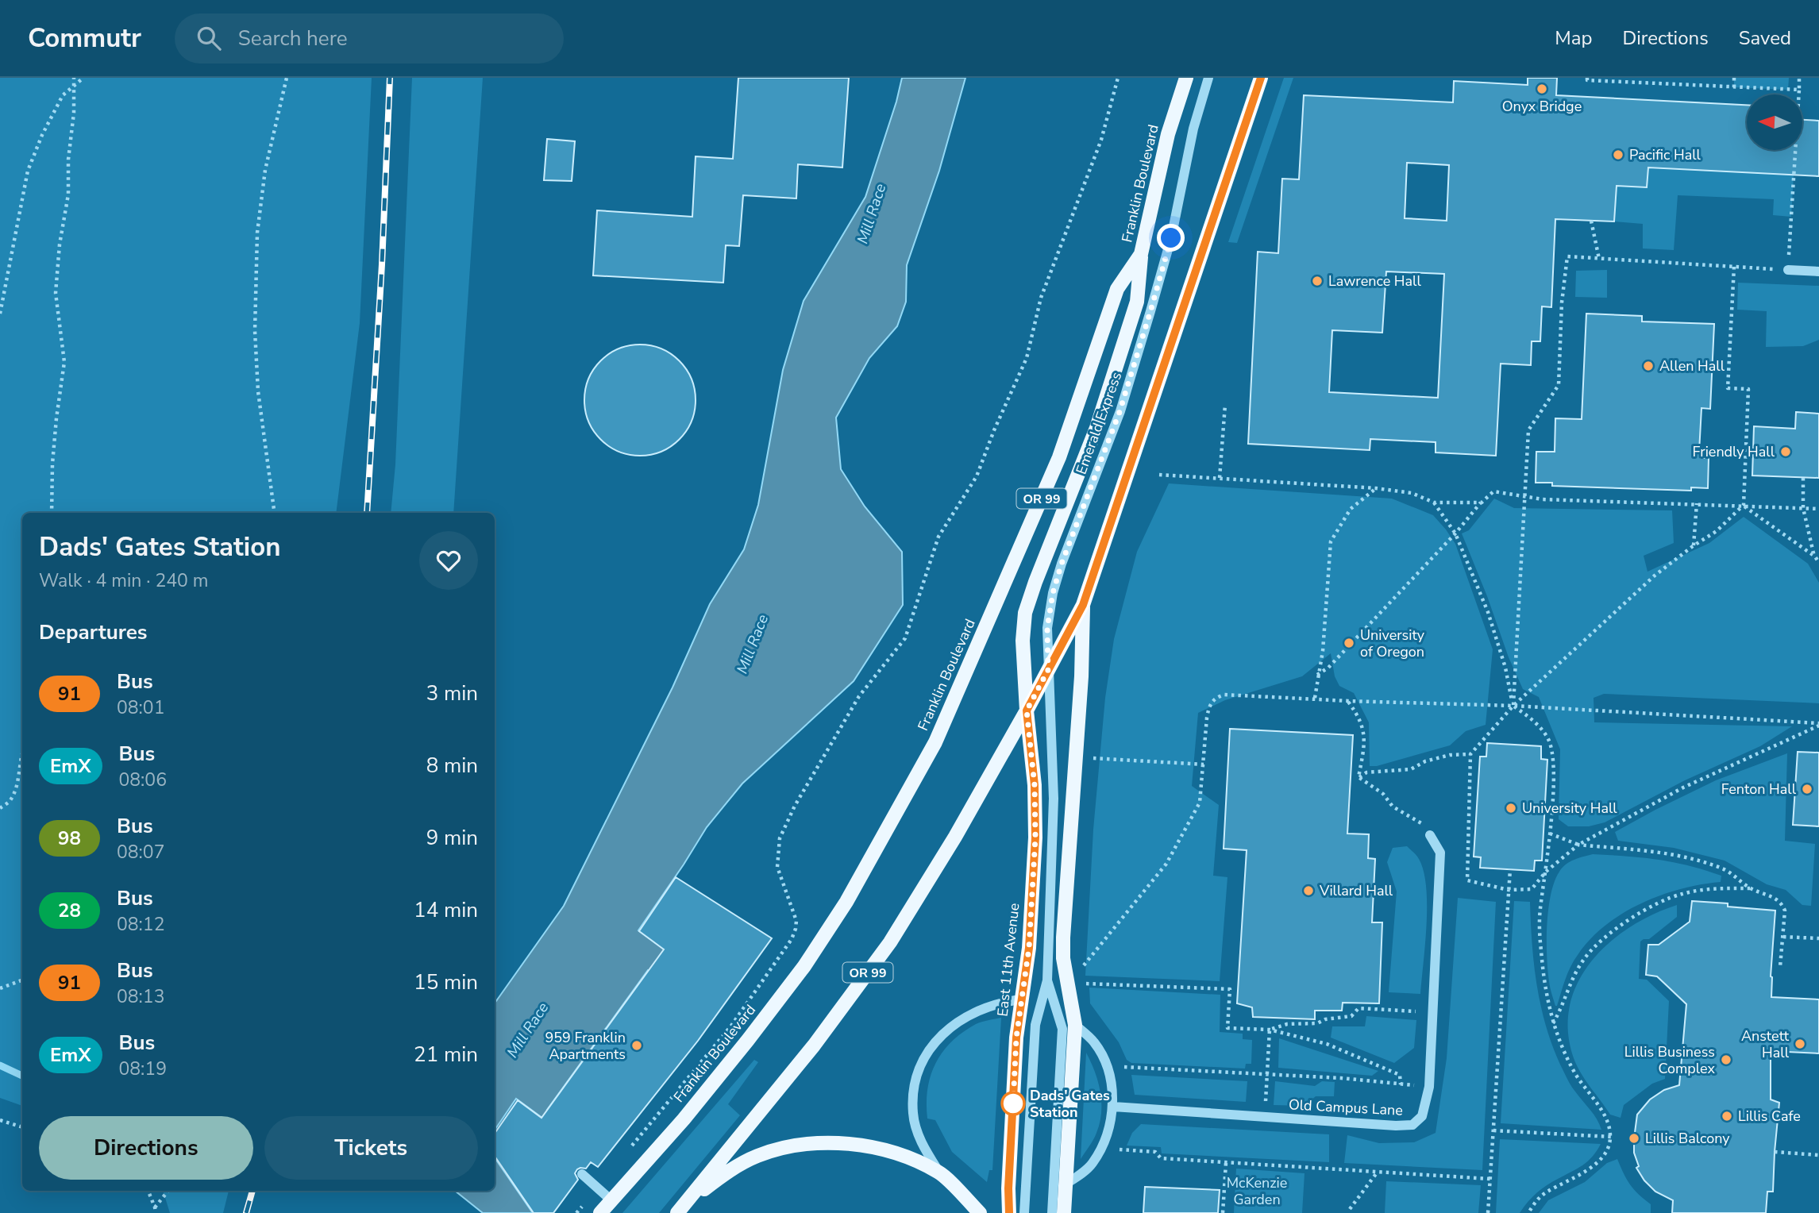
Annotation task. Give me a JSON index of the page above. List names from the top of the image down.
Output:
{
  "streets": {
    "main road": ["Franklin Boulevard", "OR 99", "East 11th Avenue"],
    "street": ["Emerald Express", "Old Campus Lane"]
  },
  "crossings": [
    ["Franklin Boulevard", "East 11th Avenue"],
    ["Emerald Express", "OR 99"],
    ["OR 99", "East 11th Avenue"]
  ],
  "water": ["Mill Race"],
  "parks": ["McKenzie Garden"],
  "places": [
    "Onyx Bridge",
    "Pacific Hall",
    "Lawrence Hall",
    "Allen Hall",
    "Friendly Hall",
    "University of Oregon",
    "Fenton Hall",
    "University Hall",
    "Villard Hall",
    "Anstett Hall",
    "959 Franklin Apartments",
    "Lillis Business Complex",
    "Dads' Gates Station",
    "Lillis Cafe",
    "Lillis Balcony"
  ],
  "lines": ["bus line 91"],
  "north": "left",
  "page": {
    "header": "Commutr",
    "search": "Search here",
    "nav": ["Map", "Directions", "Saved"],
    "heading": [
      ["Dads' Gates Station", "Walk · 4 min · 240 m"],
      "Departures"
    ],
    "list": [
      {
        "mark": "91",
        "name": "Bus",
        "note": "08:01",
        "value": "3 min"
      },
      {
        "mark": "EmX",
        "name": "Bus",
        "note": "08:06",
        "value": "8 min"
      },
      {
        "mark": "98",
        "name": "Bus",
        "note": "08:07",
        "value": "9 min"
      },
      {
        "mark": "28",
        "name": "Bus",
        "note": "08:12",
        "value": "14 min"
      },
      {
        "mark": "91",
        "name": "Bus",
        "note": "08:13",
        "value": "15 min"
      },
      {
        "mark": "EmX",
        "name": "Bus",
        "note": "08:19",
        "value": "21 min"
      }
    ],
    "buttons": ["Directions", "Tickets"]
  }
}
